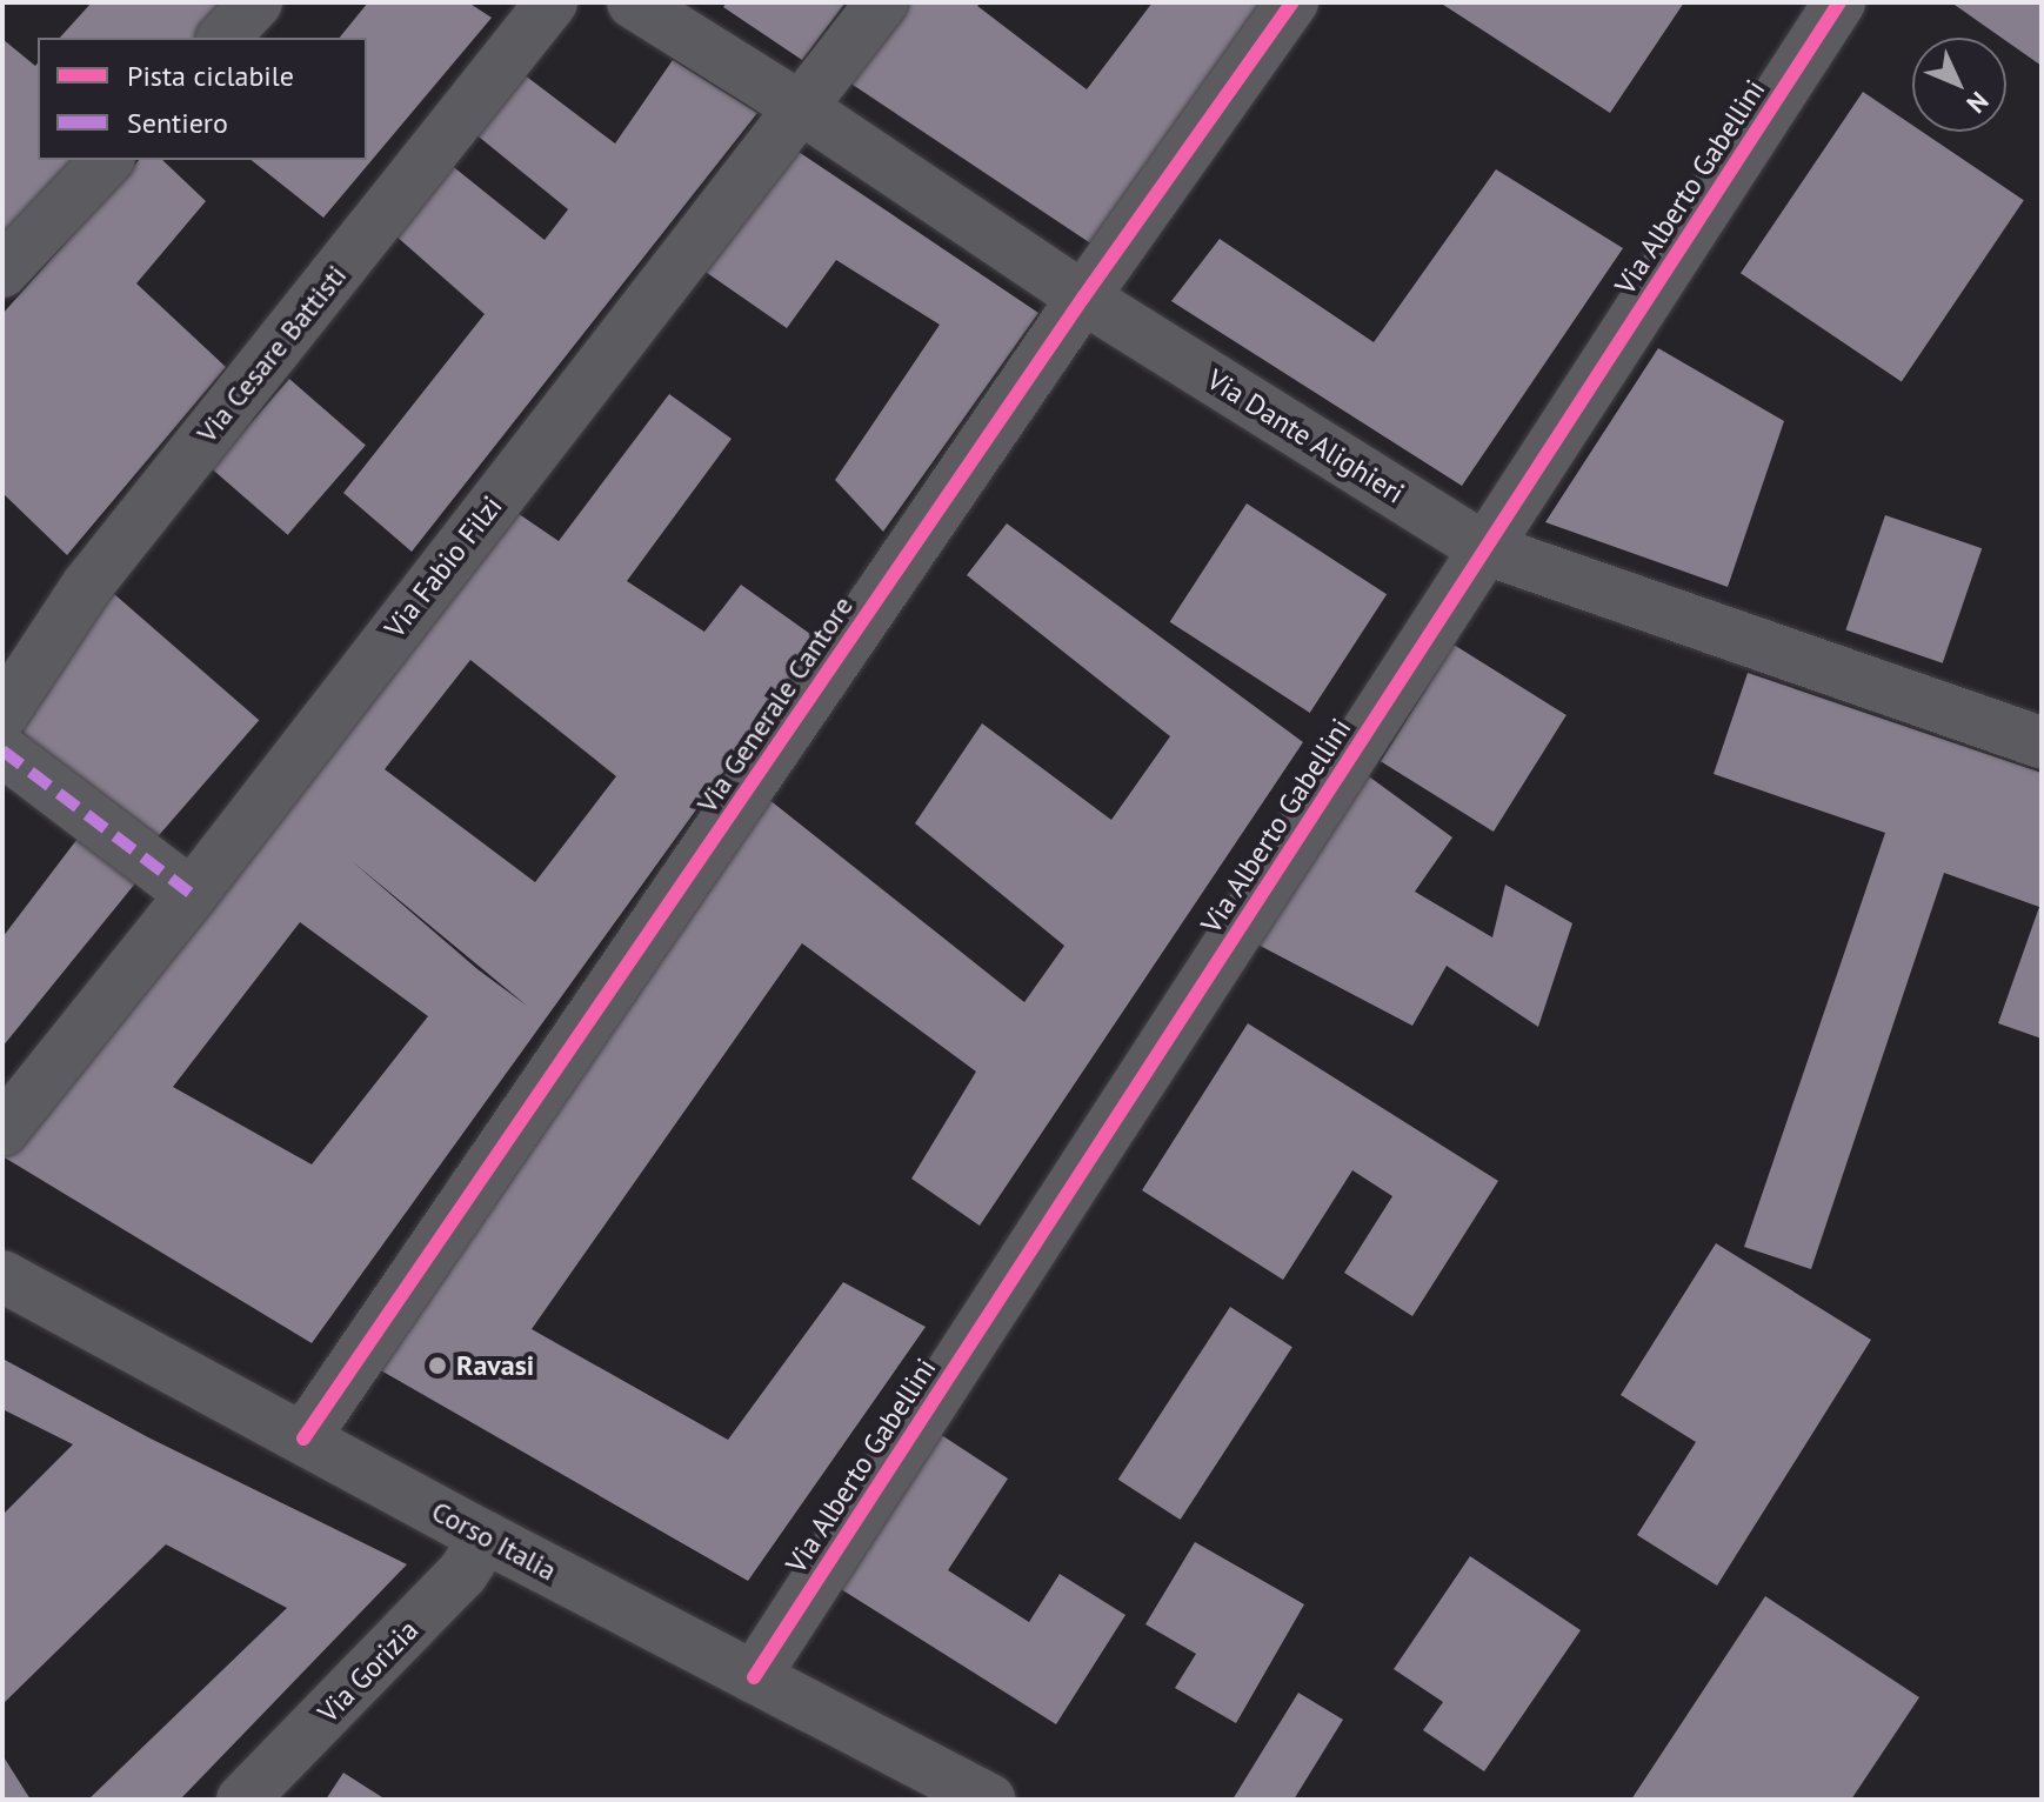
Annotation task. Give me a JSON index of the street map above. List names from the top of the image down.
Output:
{
  "streets": {
    "street": [
      "Via Alberto Gabellini",
      "Via Cesare Battisti",
      "Via Dante Alighieri",
      "Via Fabio Filzi",
      "Via Generale Cantore",
      "Corso Italia",
      "Via Gorizia"
    ]
  },
  "crossings": [
    ["Via Alberto Gabellini", "Via Dante Alighieri"],
    ["Via Alberto Gabellini", "Corso Italia"],
    ["Via Dante Alighieri", "Via Fabio Filzi"],
    ["Via Dante Alighieri", "Via Generale Cantore"],
    ["Via Generale Cantore", "Corso Italia"],
    ["Corso Italia", "Via Gorizia"]
  ],
  "places": ["Ravasi"],
  "legend": ["Pista ciclabile", "Sentiero"],
  "north": "bottom right"
}
